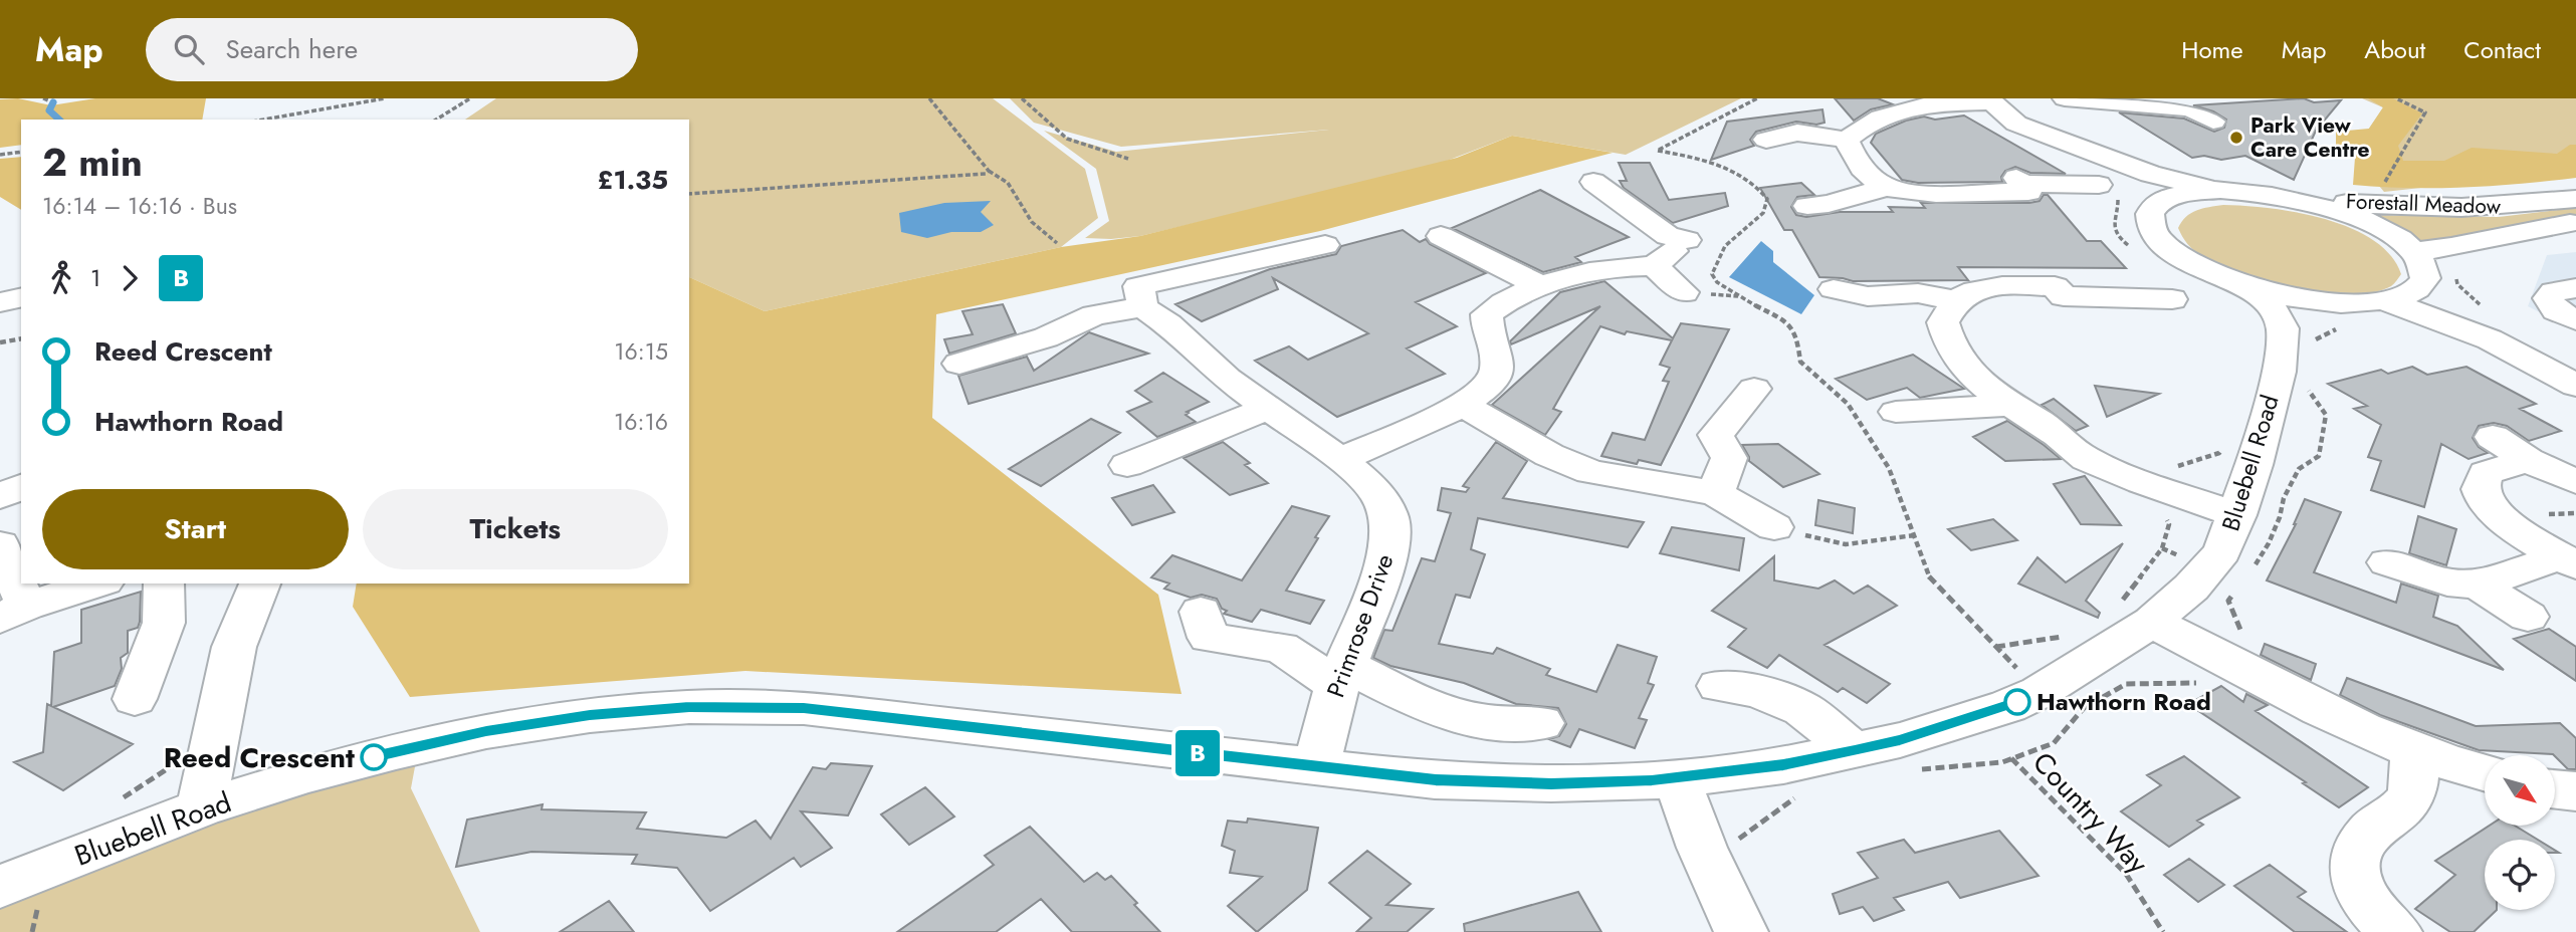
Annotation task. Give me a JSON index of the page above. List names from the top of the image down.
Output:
{
  "streets": {
    "street": ["Forestall Meadow", "Bluebell Road", "Primrose Drive"],
    "path": ["Country Way"]
  },
  "crossings": [
    ["Bluebell Road", "Primrose Drive"]
  ],
  "places": ["Park View Care Centre", "Hawthorn Road", "Reed Crescent"],
  "lines": ["bus line B"],
  "north": "bottom right",
  "page": {
    "header": "Map",
    "search": "Search here",
    "nav": [
      "Home",
      "Map",
      "About",
      "Contact"
    ],
    "on_map": "B",
    "heading": ["2 min", "16:14 – 16:16 · Bus", "£1.35"],
    "legs": ["1", "B"],
    "list": [
      {
        "name": "Reed Crescent",
        "value": "16:15"
      },
      {
        "name": "Hawthorn Road",
        "value": "16:16"
      }
    ],
    "buttons": ["Start", "Tickets"]
  }
}
